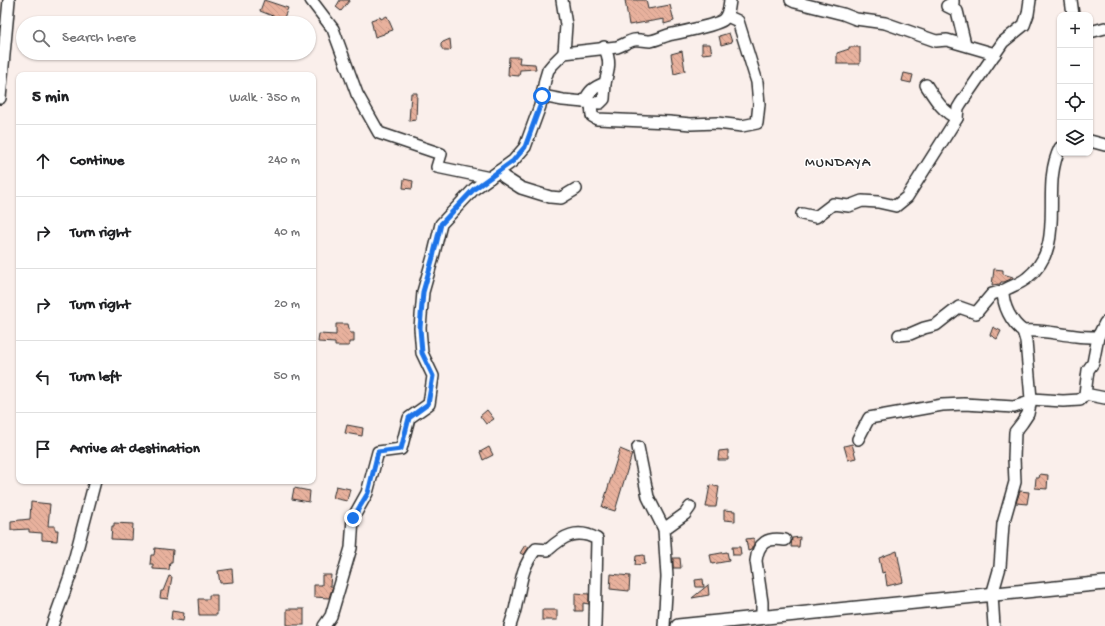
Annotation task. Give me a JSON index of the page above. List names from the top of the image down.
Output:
{
  "districts": ["MUNDAYA"],
  "page": {
    "map_buttons": ["+", "−"],
    "search": "Search here",
    "heading": ["5 min", "Walk · 350 m"],
    "list": [
      ["Continue", "240 m"],
      ["Turn right", "40 m"],
      ["Turn right", "20 m"],
      ["Turn left", "50 m"],
      "Arrive at destination"
    ]
  }
}
